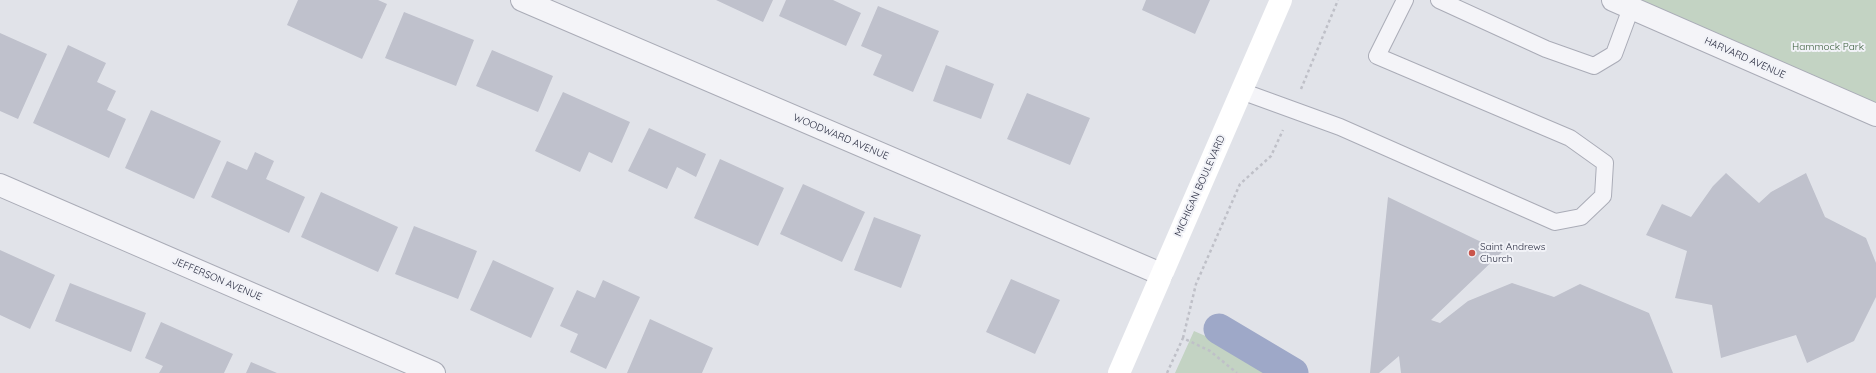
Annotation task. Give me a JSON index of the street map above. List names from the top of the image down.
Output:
{
  "streets": {
    "street": [
      "HARVARD AVENUE",
      "WOODWARD AVENUE",
      "MICHIGAN BOULEVARD",
      "JEFFERSON AVENUE"
    ]
  },
  "crossings": [
    ["WOODWARD AVENUE", "MICHIGAN BOULEVARD"]
  ],
  "parks": ["Hammock Park"],
  "places": ["Saint Andrews Church"]
}
